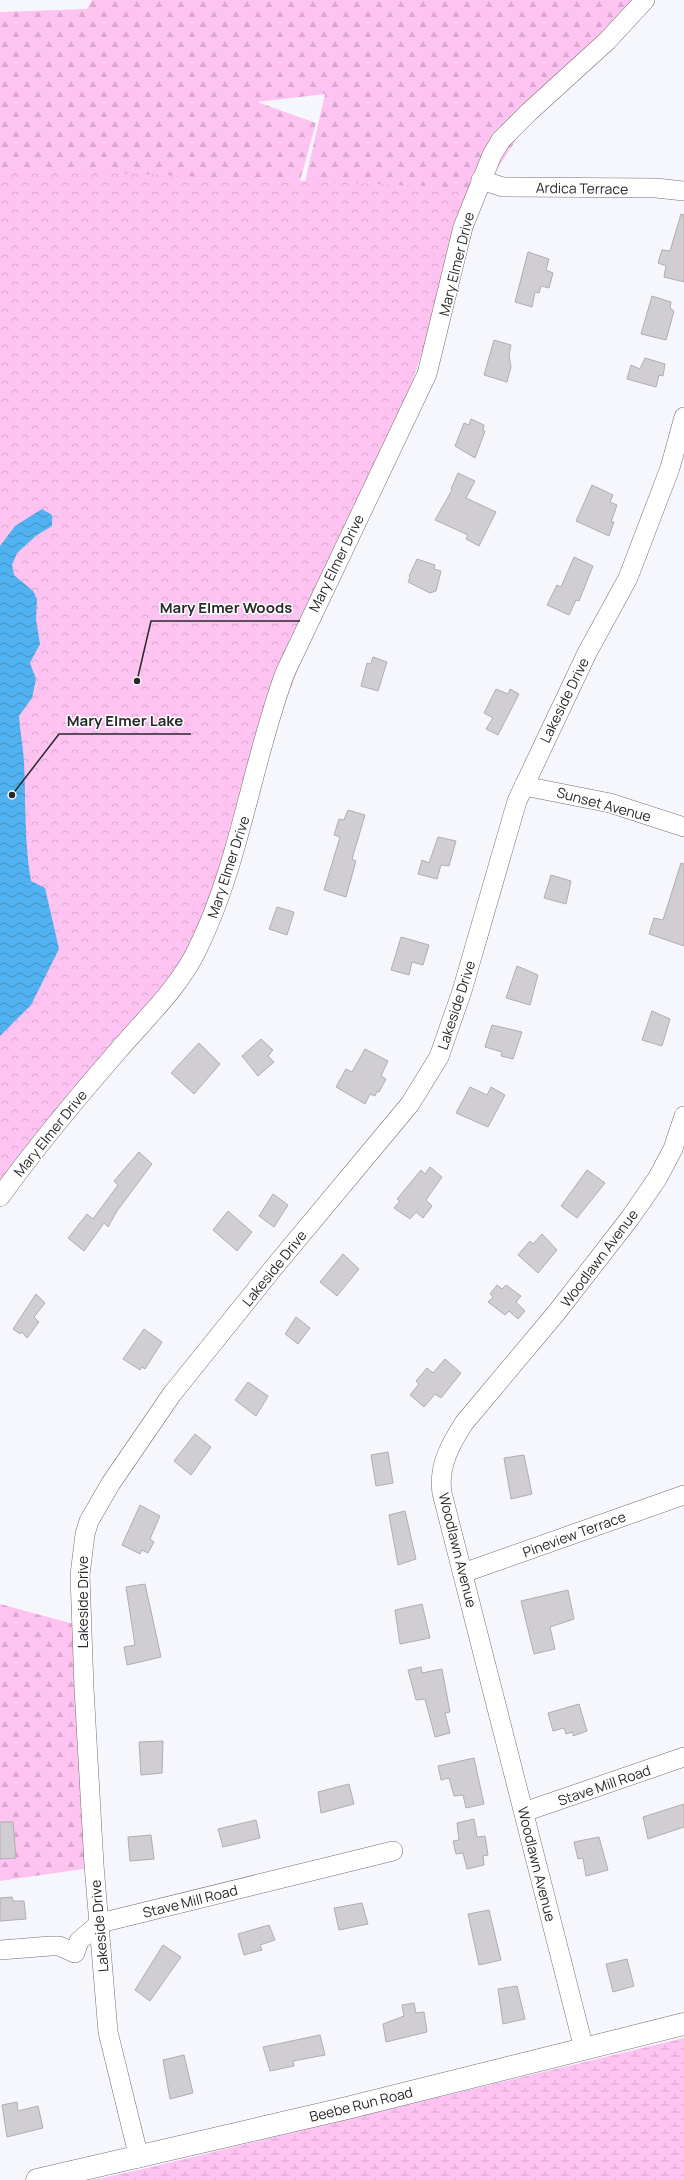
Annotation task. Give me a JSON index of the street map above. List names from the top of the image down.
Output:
{
  "streets": {
    "main road": ["Beebe Run Road"],
    "street": [
      "Ardica Terrace",
      "Mary Elmer Drive",
      "Lakeside Drive",
      "Sunset Avenue",
      "Woodlawn Avenue",
      "Pineview Terrace",
      "Stave Mill Road"
    ]
  },
  "crossings": [
    ["Ardica Terrace", "Mary Elmer Drive"],
    ["Lakeside Drive", "Sunset Avenue"],
    ["Lakeside Drive", "Stave Mill Road"],
    ["Lakeside Drive", "Beebe Run Road"],
    ["Woodlawn Avenue", "Pineview Terrace"],
    ["Woodlawn Avenue", "Stave Mill Road"],
    ["Woodlawn Avenue", "Beebe Run Road"]
  ],
  "places": ["Mary Elmer Woods", "Mary Elmer Lake"]
}
